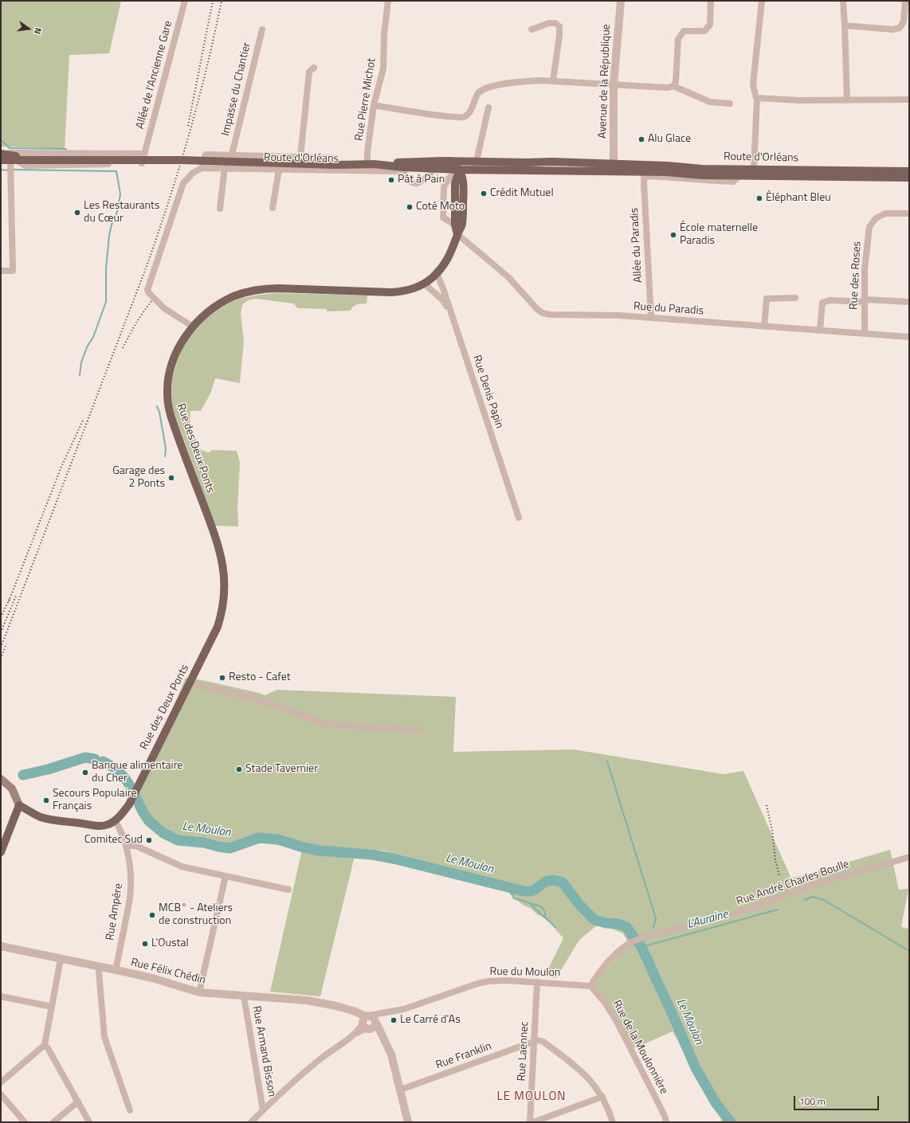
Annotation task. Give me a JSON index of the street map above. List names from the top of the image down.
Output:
{
  "streets": {
    "main road": ["Route d'Orléans", "Rue des Deux Ponts"],
    "street": [
      "Allée de l'Ancienne Gare",
      "Avenue de la République",
      "Impasse du Chantier",
      "Rue Pierre Michot",
      "Allée du Paradis",
      "Rue des Roses",
      "Rue du Paradis",
      "Rue Denis Papin",
      "Rue André Charles Boulle",
      "Rue Ampère",
      "Rue Félix Chédin",
      "Rue du Moulon",
      "Rue de la Moulonnière",
      "Rue Armand Bisson",
      "Rue Laennec",
      "Rue Franklin"
    ]
  },
  "crossings": [
    ["Avenue de la République", "Route d'Orléans"],
    ["Impasse du Chantier", "Route d'Orléans"],
    ["Rue Pierre Michot", "Route d'Orléans"],
    ["Route d'Orléans", "Allée du Paradis"],
    ["Route d'Orléans", "Rue des Deux Ponts"],
    ["Allée du Paradis", "Rue du Paradis"],
    ["Rue des Roses", "Rue du Paradis"],
    ["Rue du Paradis", "Rue des Deux Ponts"],
    ["Rue Denis Papin", "Rue des Deux Ponts"],
    ["Rue des Deux Ponts", "Rue Ampère"],
    ["Rue André Charles Boulle", "Rue du Moulon"],
    ["Rue André Charles Boulle", "Rue de la Moulonnière"],
    ["Rue Ampère", "Rue Félix Chédin"],
    ["Rue Félix Chédin", "Rue du Moulon"],
    ["Rue Félix Chédin", "Rue Armand Bisson"],
    ["Rue Félix Chédin", "Rue Franklin"],
    ["Rue du Moulon", "Rue de la Moulonnière"],
    ["Rue du Moulon", "Rue Armand Bisson"],
    ["Rue du Moulon", "Rue Laennec"],
    ["Rue Laennec", "Rue Franklin"]
  ],
  "districts": ["LE MOULON"],
  "water": ["Le Moulon", "L'Auraine"],
  "places": [
    "Alu Glace",
    "Pât à Pain",
    "Crédit Mutuel",
    "Éléphant Bleu",
    "Coté Moto",
    "Les Restaurants du Cœur",
    "École maternelle Paradis",
    "Garage des 2 Ponts",
    "Resto - Cafet",
    "Stade Tavernier",
    "Banque alimentaire du Cher",
    "Secours Populaire Français",
    "Comitec Sud",
    "MCB° - Ateliers de construction",
    "L'Oustal",
    "Le Carré d'As"
  ],
  "scale_bar": "100 m",
  "north": "right"
}
